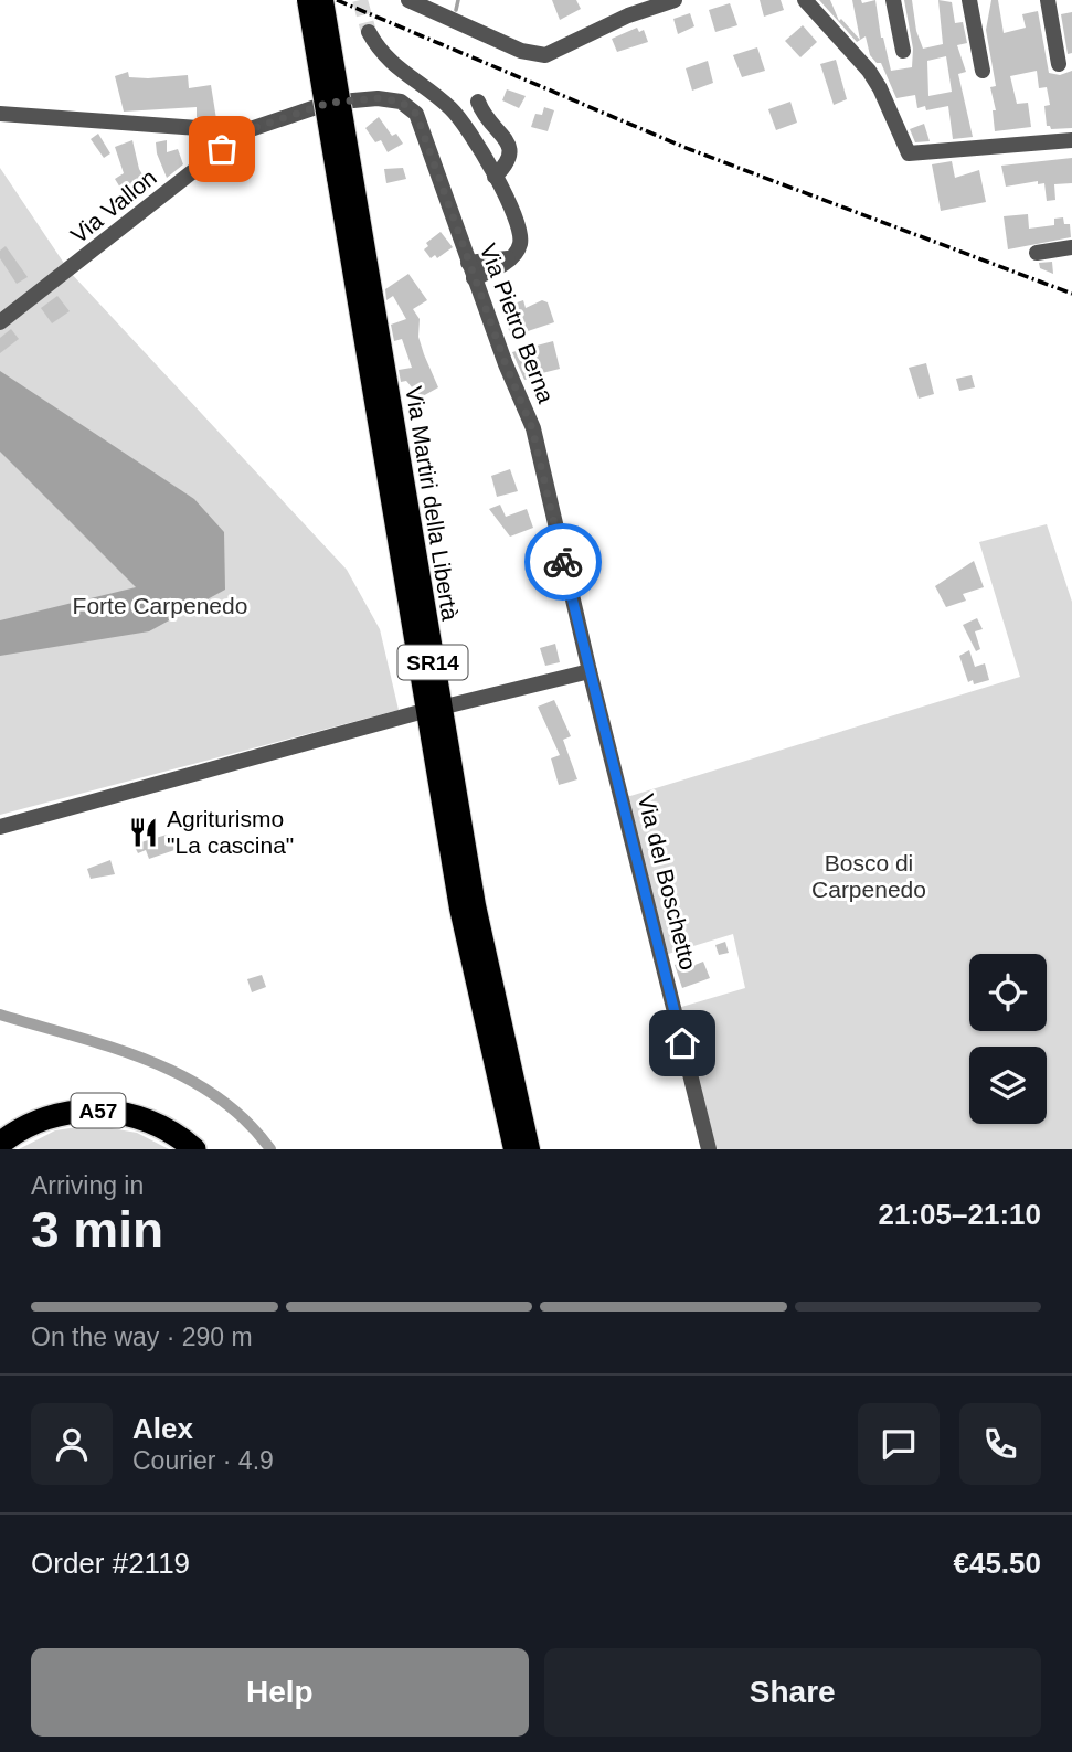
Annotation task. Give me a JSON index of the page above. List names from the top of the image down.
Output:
{
  "streets": {
    "highway": ["A57"],
    "main road": ["Via Martiri della Libertà", "SR14"],
    "street": ["Via Vallon", "Via Pietro Berna", "Via del Boschetto"]
  },
  "crossings": [
    ["Via Vallon", "Via Pietro Berna"],
    ["Via Pietro Berna", "Via del Boschetto"]
  ],
  "parks": ["Forte Carpenedo", "Bosco di Carpenedo"],
  "places": {
    "restaurant": ["Agriturismo \"La cascina\""]
  },
  "page": {
    "heading": ["3 min", "Arriving in", "21:05–21:10"],
    "panel": [
      "Alex",
      "Courier · 4.9",
      "Order #2119",
      "€45.50"
    ],
    "bar": "On the way · 290 m",
    "buttons": ["Help", "Share"]
  }
}
